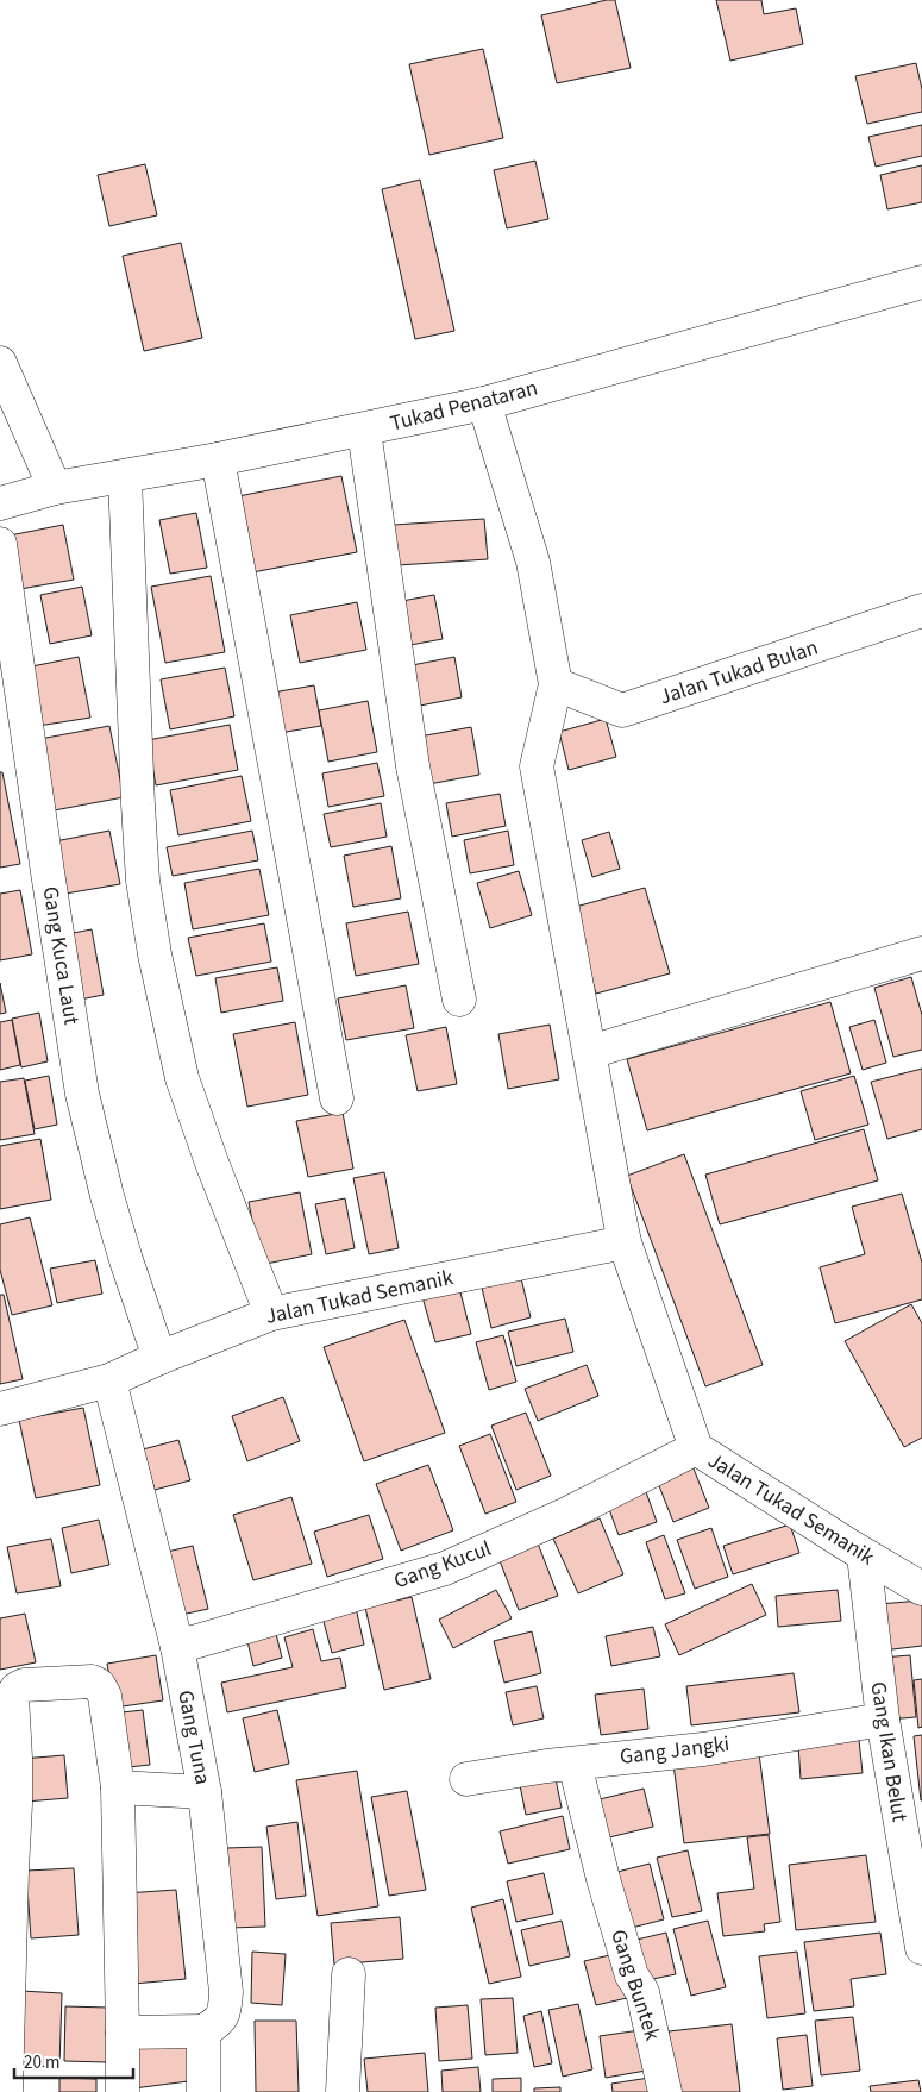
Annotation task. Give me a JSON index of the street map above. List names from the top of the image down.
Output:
{
  "streets": {
    "street": [
      "Tukad Penataran",
      "Jalan Tukad Bulan",
      "Gang Kuca Laut",
      "Jalan Tukad Semanik",
      "Gang Kucul",
      "Gang Tuna",
      "Gang Jangki",
      "Gang Ikan Belut",
      "Gang Buntek"
    ]
  },
  "crossings": [
    ["Gang Kuca Laut", "Jalan Tukad Semanik"],
    ["Jalan Tukad Semanik", "Gang Kucul"],
    ["Jalan Tukad Semanik", "Gang Tuna"],
    ["Jalan Tukad Semanik", "Gang Ikan Belut"],
    ["Gang Kucul", "Gang Tuna"],
    ["Gang Jangki", "Gang Ikan Belut"],
    ["Gang Jangki", "Gang Buntek"]
  ],
  "scale_bar": "20 m"
}
